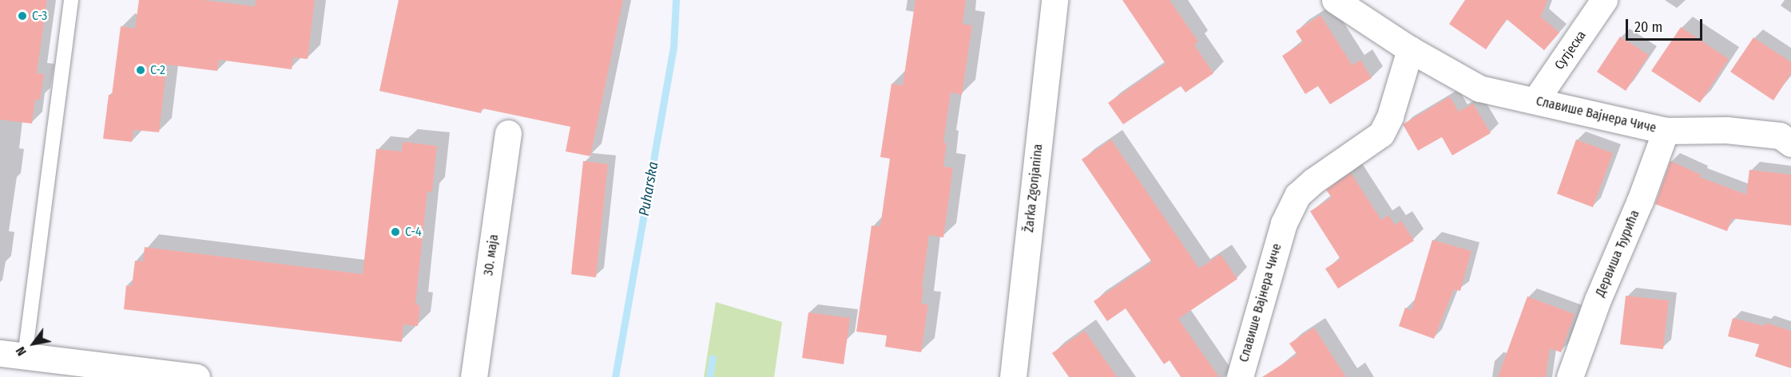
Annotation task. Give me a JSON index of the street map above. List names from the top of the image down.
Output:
{
  "streets": {
    "street": [
      "Сутјеска",
      "Славише Вајнера Чиче",
      "Žarka Zgonjanina",
      "Дервиша Ђурића",
      "30. маја"
    ]
  },
  "crossings": [
    ["Сутјеска", "Славише Вајнера Чиче"],
    ["Славише Вајнера Чиче", "Дервиша Ђурића"]
  ],
  "water": ["Puharska"],
  "places": ["C-3", "C-2", "C-4"],
  "scale_bar": "20 m",
  "north": "bottom left"
}
